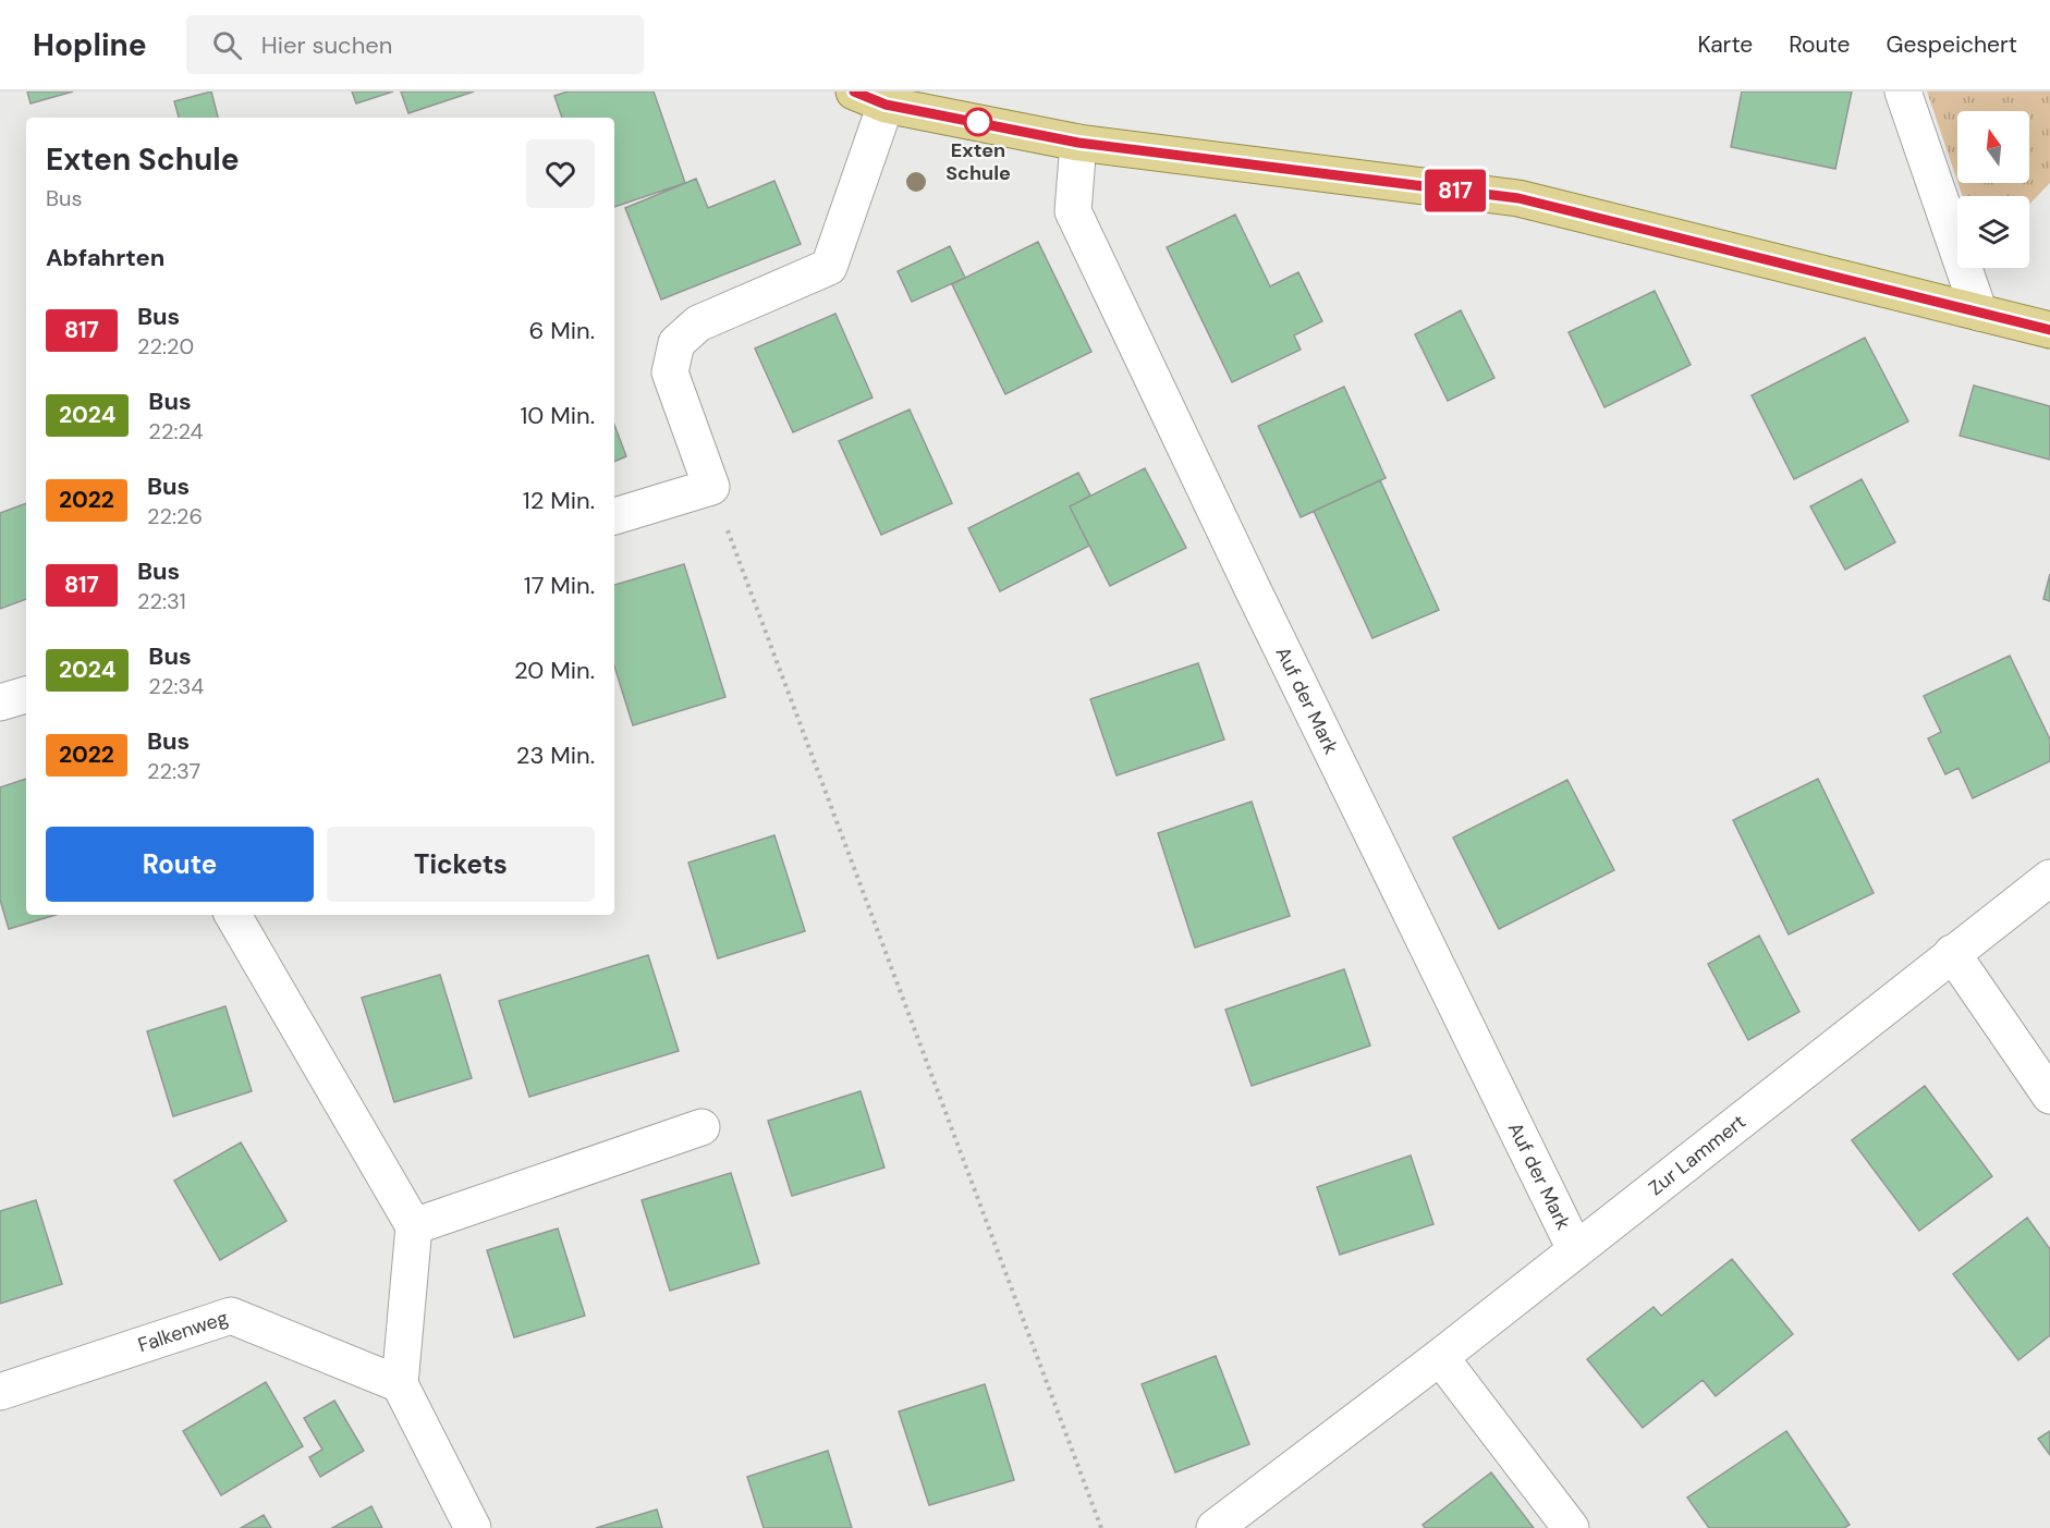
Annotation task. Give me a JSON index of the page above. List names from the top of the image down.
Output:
{
  "streets": {
    "street": ["Auf der Mark", "Zur Lammert", "Falkenweg"]
  },
  "crossings": [
    ["Auf der Mark", "Zur Lammert"]
  ],
  "places": ["Exten Schule"],
  "lines": ["bus line 817"],
  "north": "top",
  "page": {
    "header": "Hopline",
    "search": "Hier suchen",
    "nav": ["Karte", "Route", "Gespeichert"],
    "on_map": "817",
    "heading": [
      ["Exten Schule", "Bus"],
      "Abfahrten"
    ],
    "list": [
      {
        "mark": "817",
        "name": "Bus",
        "note": "22:20",
        "value": "6 Min."
      },
      {
        "mark": "2024",
        "name": "Bus",
        "note": "22:24",
        "value": "10 Min."
      },
      {
        "mark": "2022",
        "name": "Bus",
        "note": "22:26",
        "value": "12 Min."
      },
      {
        "mark": "817",
        "name": "Bus",
        "note": "22:31",
        "value": "17 Min."
      },
      {
        "mark": "2024",
        "name": "Bus",
        "note": "22:34",
        "value": "20 Min."
      },
      {
        "mark": "2022",
        "name": "Bus",
        "note": "22:37",
        "value": "23 Min."
      }
    ],
    "buttons": ["Route", "Tickets"]
  }
}
